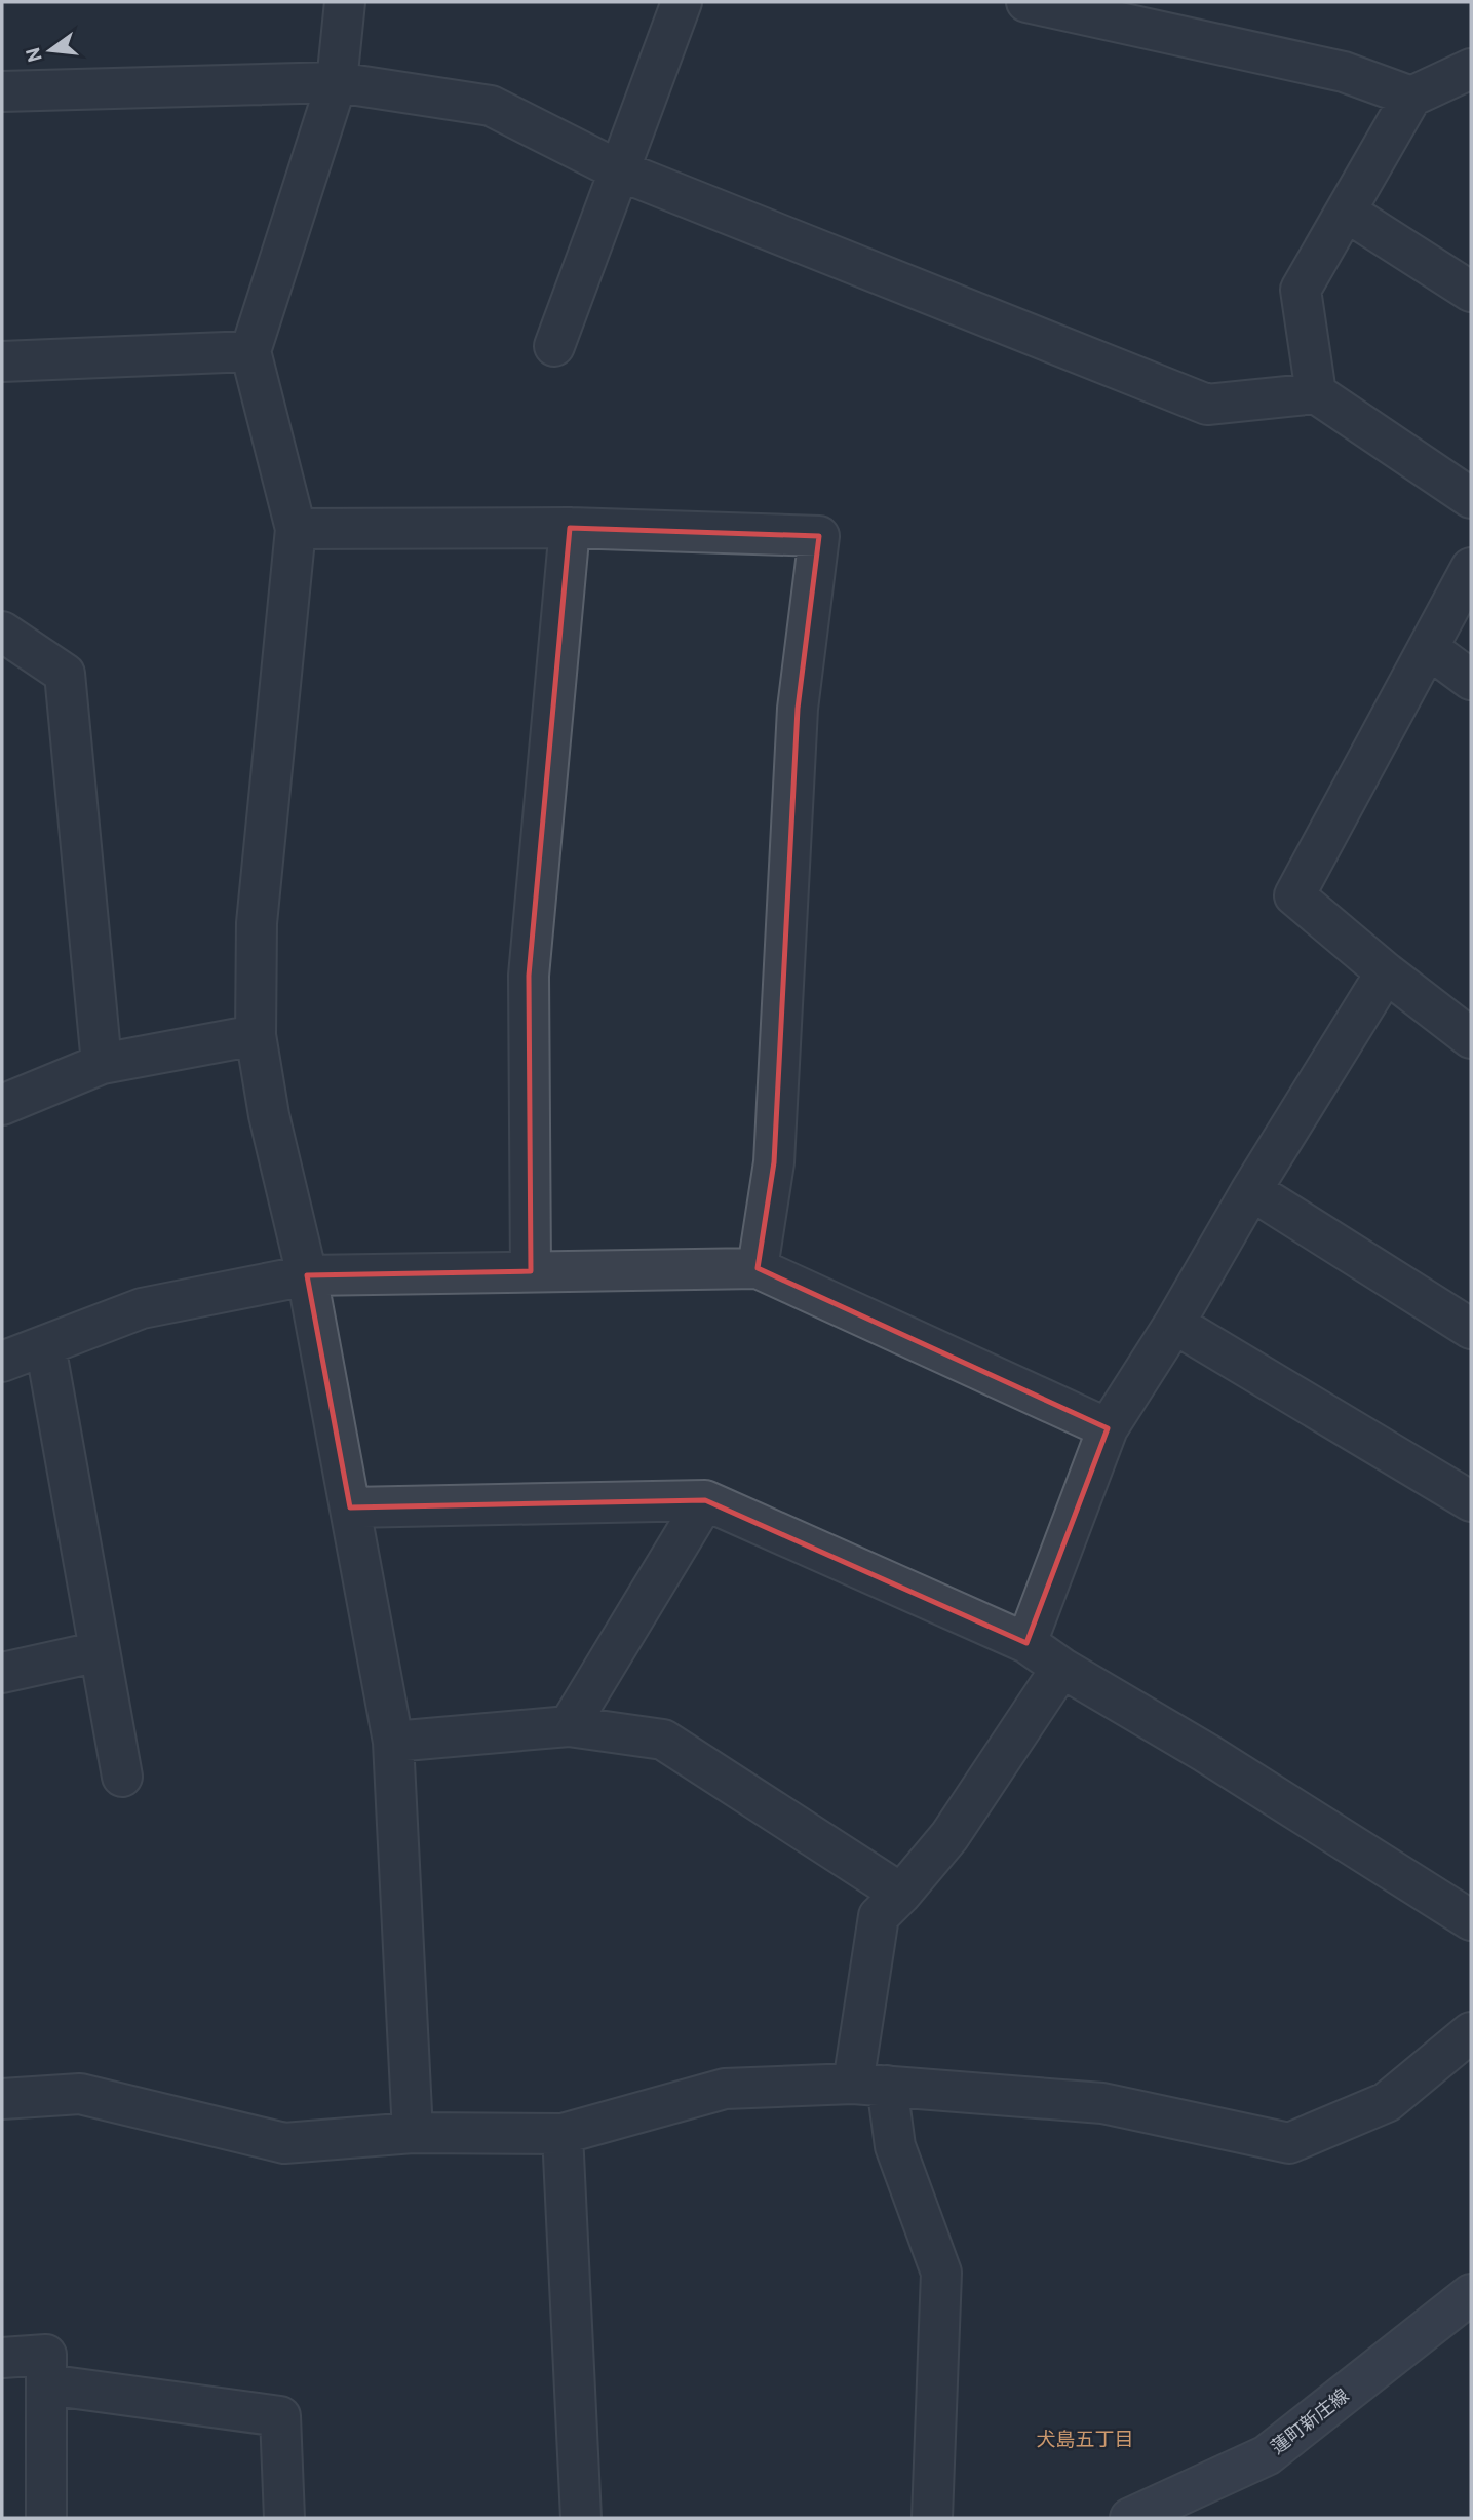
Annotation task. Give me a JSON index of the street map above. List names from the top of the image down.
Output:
{
  "streets": {
    "main road": ["蓮町新庄線"]
  },
  "districts": ["犬島五丁目"],
  "north": "left"
}
